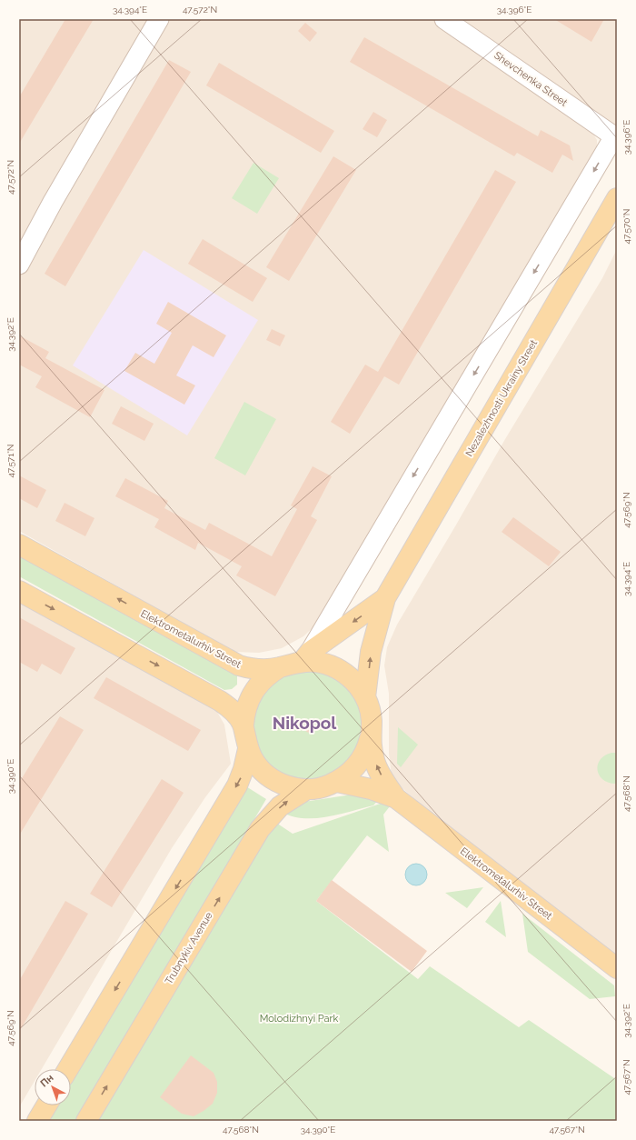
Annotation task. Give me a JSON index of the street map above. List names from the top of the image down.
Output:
{
  "streets": {
    "main road": ["Nezalezhnosti Ukrainy Street", "Elektrometalurhiv Street", "Trubnykiv Avenue"],
    "street": ["Shevchenka Street"]
  },
  "crossings": [
    ["Elektrometalurhiv Street", "Trubnykiv Avenue"]
  ],
  "districts": ["Nikopol"],
  "parks": ["Molodizhnyi Park"],
  "north": "top left",
  "coordinates": [
    "34.394°E",
    "47.572°N",
    "34.396°E",
    "47.570°N",
    "34.392°E",
    "47.571°N",
    "47.569°N",
    "34.390°E",
    "47.568°N",
    "47.567°N"
  ]
}
